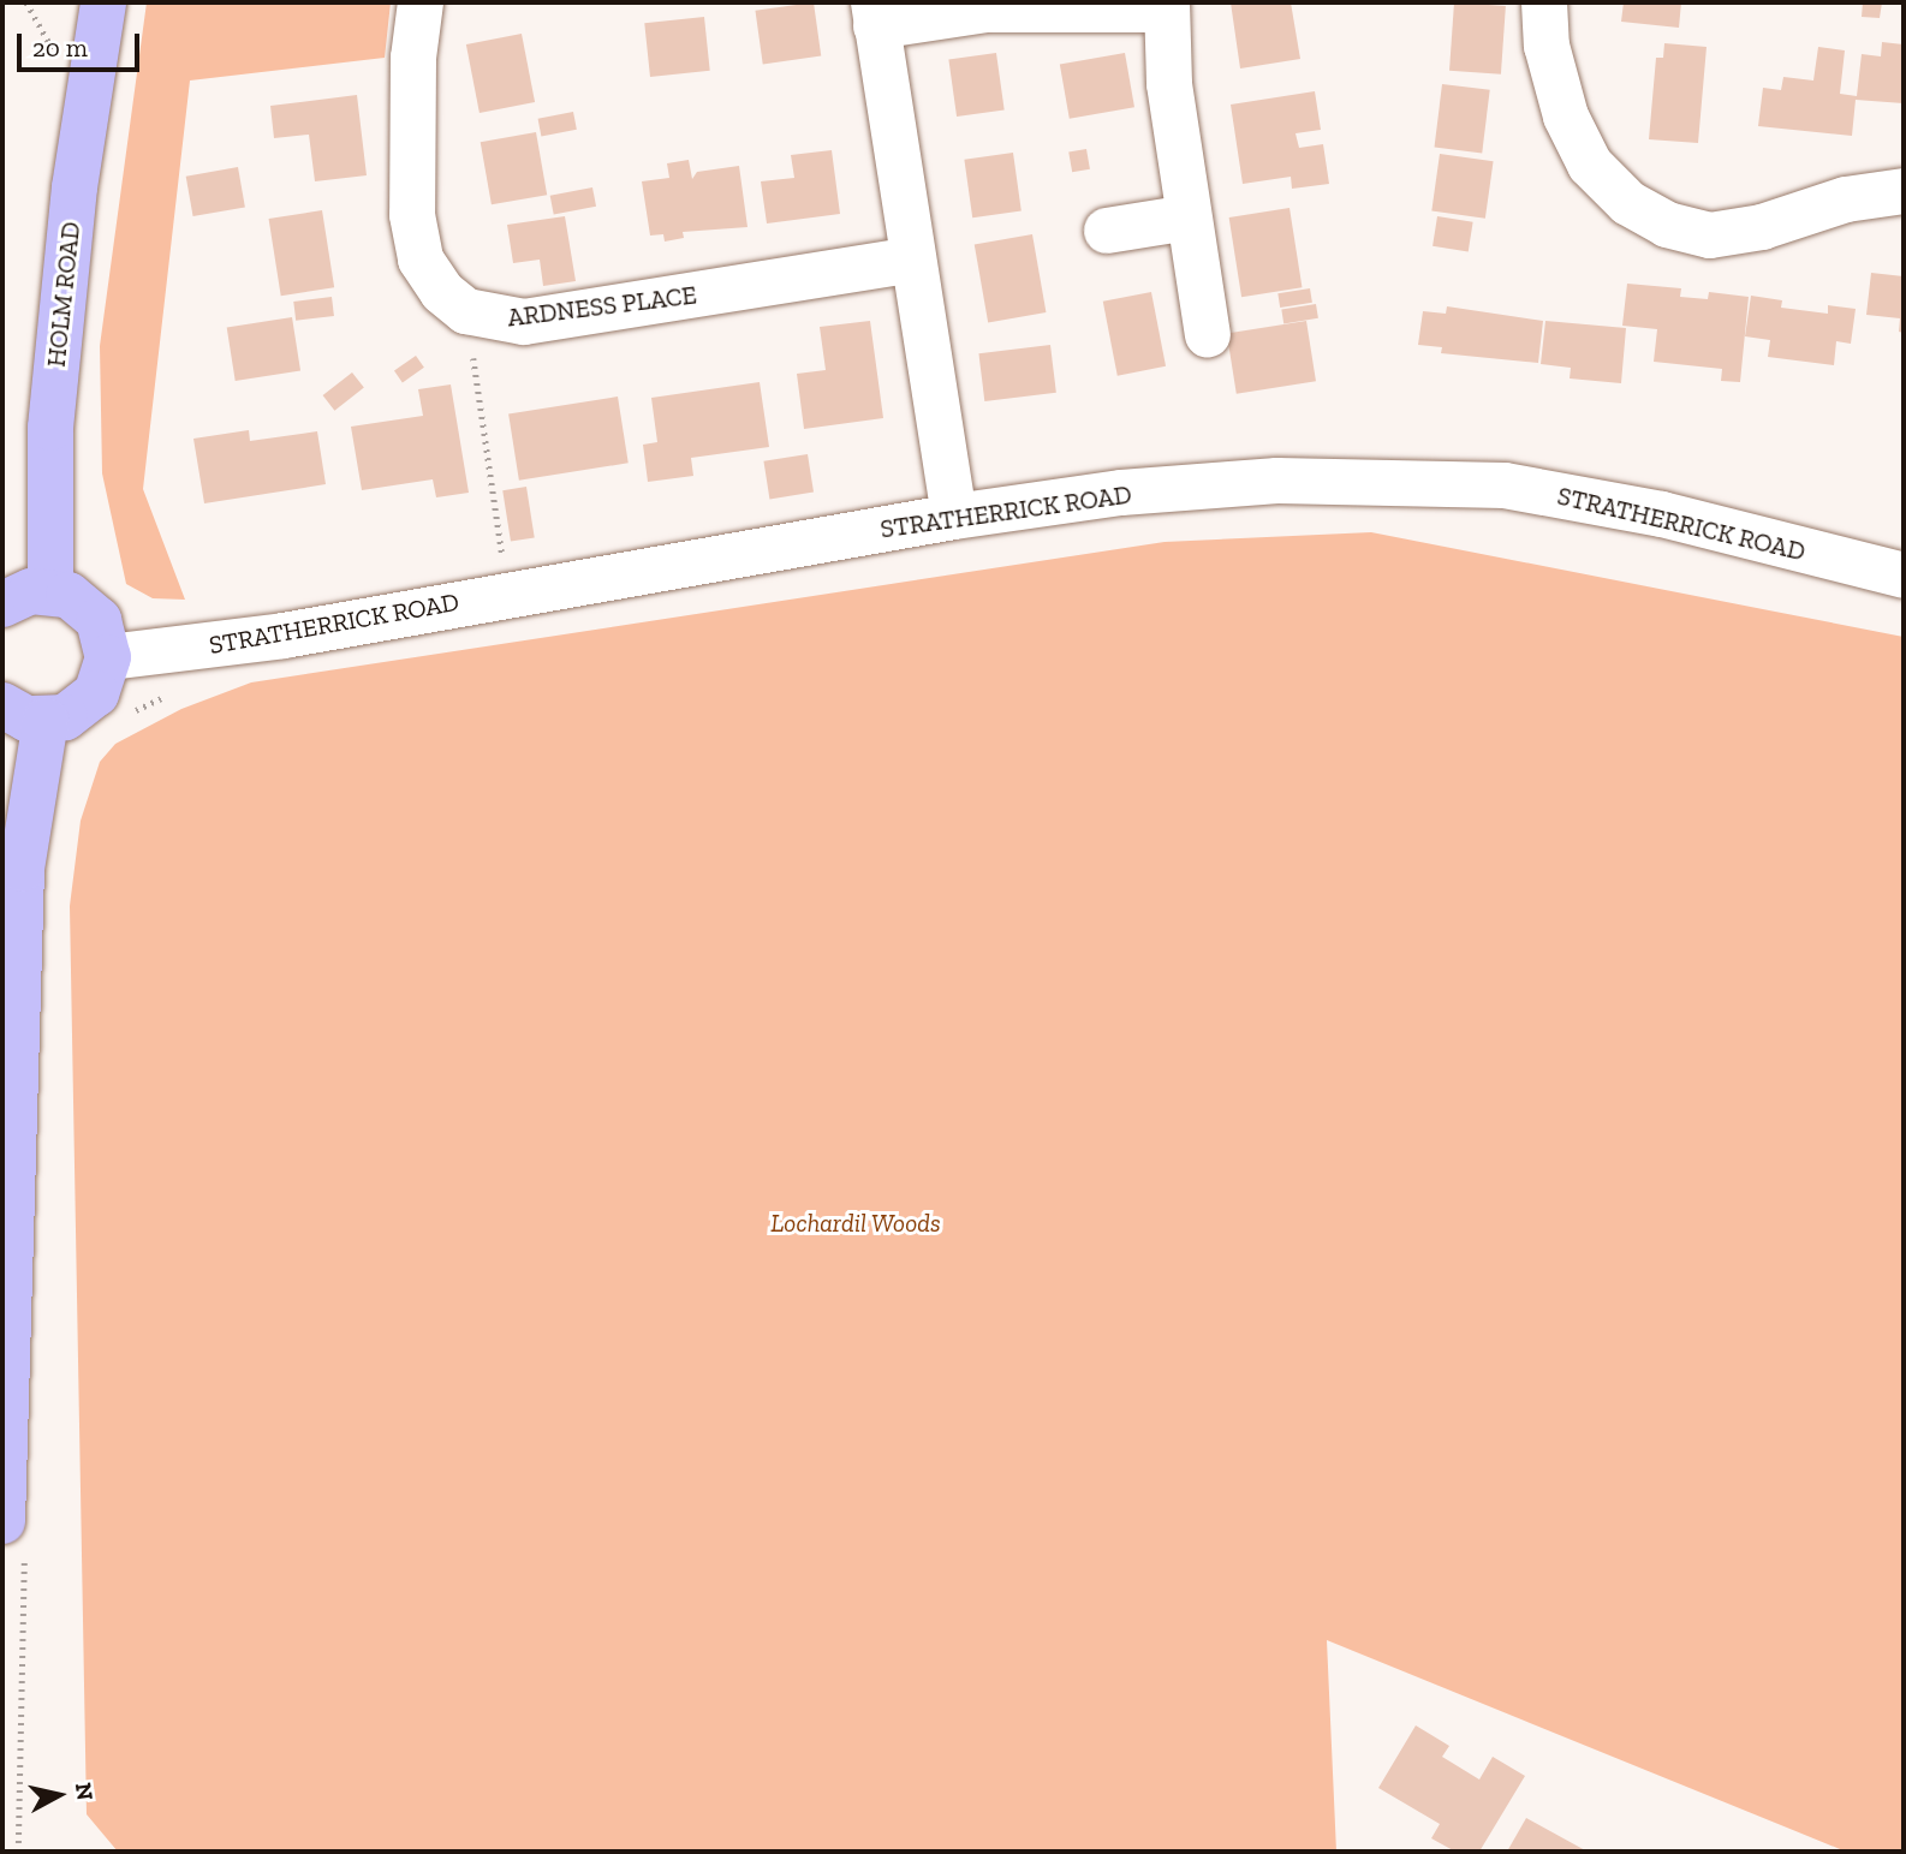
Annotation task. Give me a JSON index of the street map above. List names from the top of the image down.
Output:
{
  "streets": {
    "main road": ["HOLM ROAD"],
    "street": ["ARDNESS PLACE", "STRATHERRICK ROAD"]
  },
  "parks": ["Lochardil Woods"],
  "scale_bar": "20 m",
  "north": "right"
}
